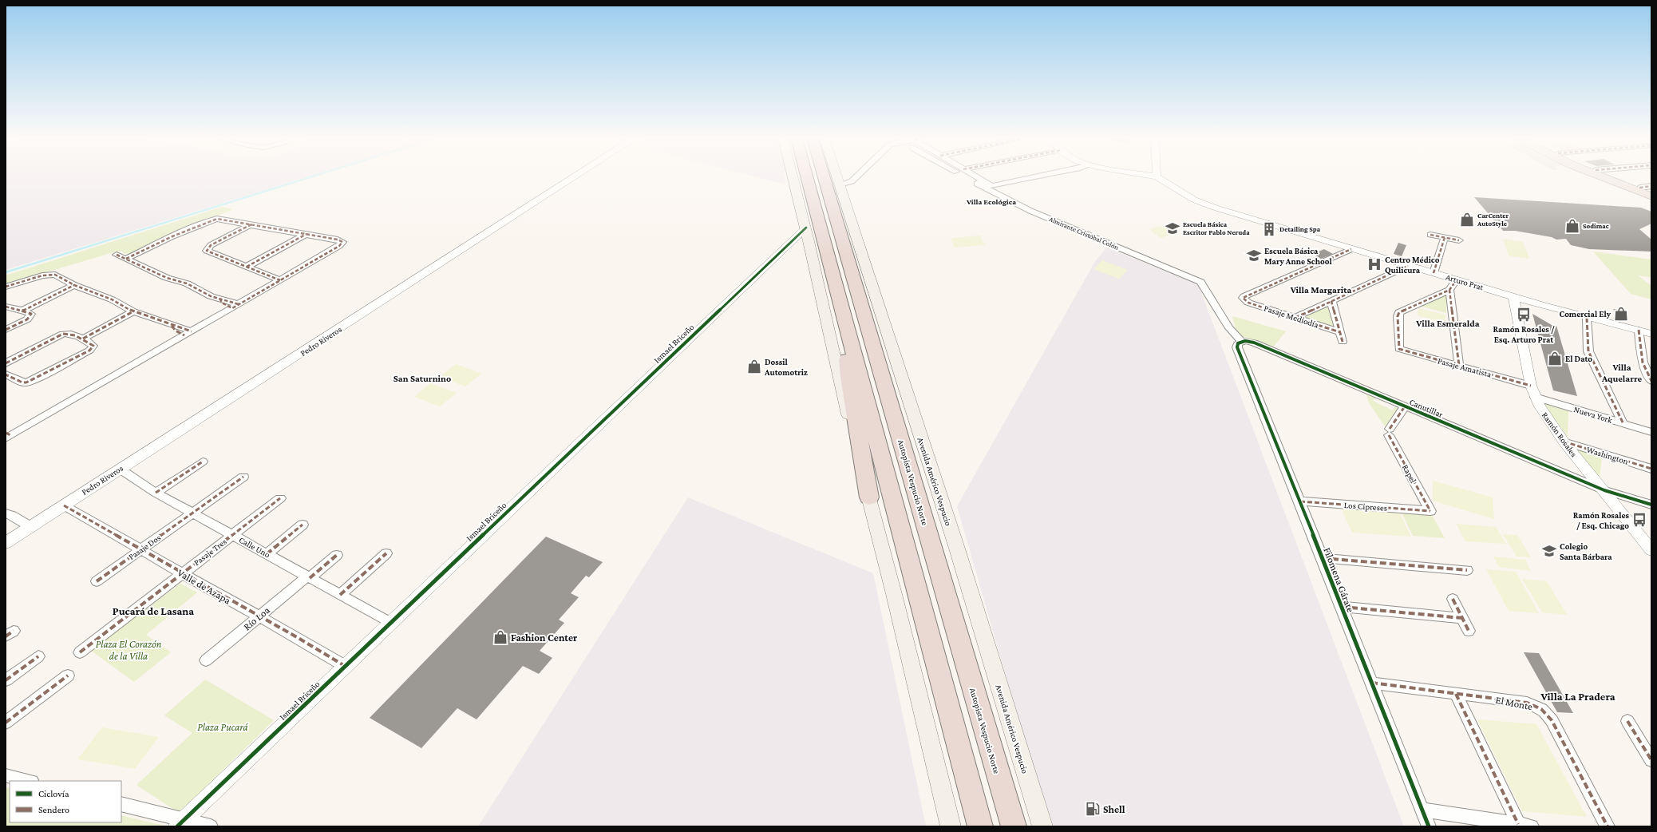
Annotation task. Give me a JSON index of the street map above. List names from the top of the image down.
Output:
{
  "streets": {
    "highway": ["Autopista Vespucio Norte"],
    "main road": ["Avenida Américo Vespucio"],
    "street": [
      "Almirante Cristóbal Colón",
      "Arturo Prat",
      "Pasaje Mediodía",
      "Pedro Riveros",
      "Ismael Briceño",
      "Pasaje Amatista",
      "Canutillar",
      "Nueva York",
      "Ramón Rosales",
      "Washington",
      "Rapel",
      "Los Cipreses",
      "Pasaje Dos",
      "Calle Uno",
      "Pasaje Tres",
      "Filomena Gárate",
      "Valle de Azapa",
      "Río Loa",
      "El Monte"
    ]
  },
  "crossings": [
    ["Almirante Cristóbal Colón", "Canutillar"],
    ["Almirante Cristóbal Colón", "Filomena Gárate"],
    ["Arturo Prat", "Pasaje Mediodía"],
    ["Arturo Prat", "Ramón Rosales"],
    ["Pedro Riveros", "Calle Uno"],
    ["Pedro Riveros", "Valle de Azapa"],
    ["Ismael Briceño", "Calle Uno"],
    ["Ismael Briceño", "Valle de Azapa"],
    ["Pasaje Amatista", "Ramón Rosales"],
    ["Canutillar", "Ramón Rosales"],
    ["Canutillar", "Rapel"],
    ["Canutillar", "Filomena Gárate"],
    ["Nueva York", "Ramón Rosales"],
    ["Ramón Rosales", "Washington"],
    ["Rapel", "Los Cipreses"],
    ["Los Cipreses", "Filomena Gárate"],
    ["Pasaje Dos", "Calle Uno"],
    ["Pasaje Dos", "Valle de Azapa"],
    ["Calle Uno", "Pasaje Tres"],
    ["Calle Uno", "Río Loa"],
    ["Pasaje Tres", "Valle de Azapa"],
    ["Filomena Gárate", "El Monte"],
    ["Valle de Azapa", "Río Loa"]
  ],
  "districts": [
    "Villa Ecológica",
    "Villa Margarita",
    "Villa Esmeralda",
    "Villa Aquelarre",
    "San Saturnino",
    "Pucará de Lasana",
    "Villa La Pradera"
  ],
  "parks": ["Plaza El Corazón de la Villa", "Plaza Pucará"],
  "places": {
    "shop": [
      "CarCenter AutoStyle",
      "Sodimac",
      "Comercial Ely",
      "El Dato",
      "Dossil Automotriz",
      "Fashion Center"
    ],
    "school or university": ["Escuela Básica Escritor Pablo Neruda", "Escuela Básica Mary Anne School", "Colegio Santa Bárbara"],
    "building": ["Detailing Spa"],
    "hospital": ["Centro Médico Quilicura"],
    "bus stop": ["Ramón Rosales / Esq. Arturo Prat", "Ramón Rosales / Esq. Chicago"],
    "fuel station": ["Shell"]
  },
  "legend": ["Ciclovía", "Sendero"]
}
